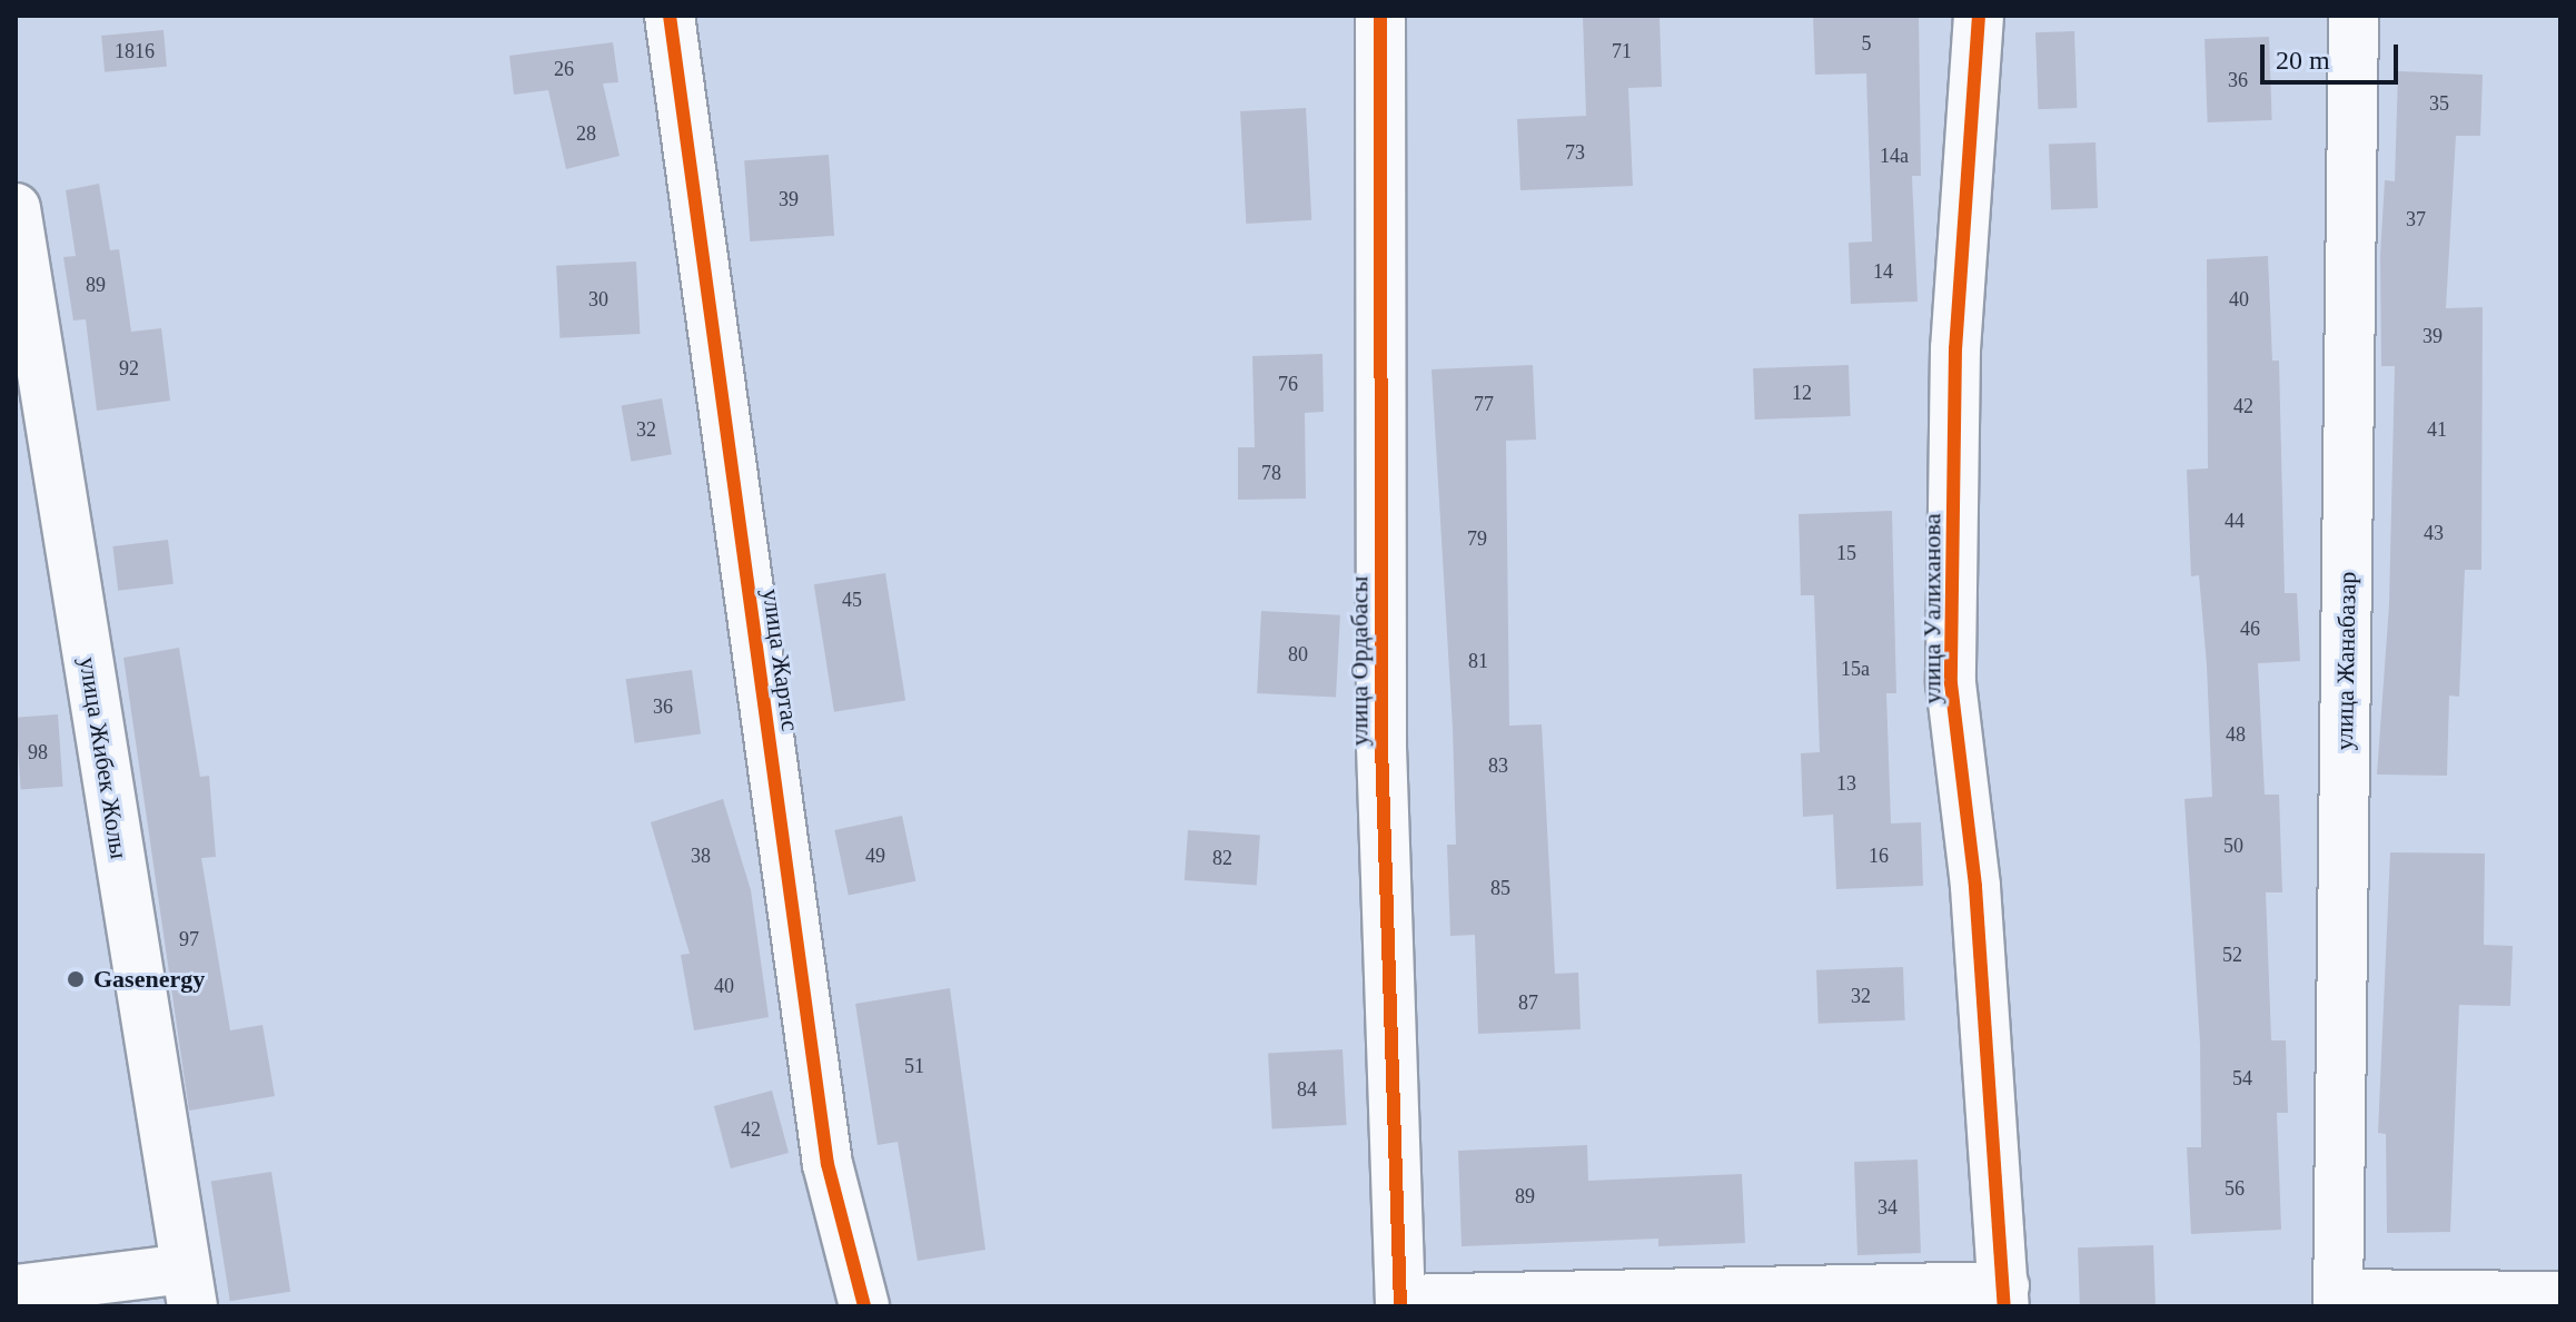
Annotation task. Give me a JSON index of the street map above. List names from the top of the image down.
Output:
{
  "streets": {
    "street": [
      "улица Уалиханова",
      "улица Жартас",
      "улица Ордабасы",
      "улица Жанабазар",
      "улица Жибек Жолы"
    ]
  },
  "places": ["Gasenergy"],
  "house_numbers": [
    "5",
    "1816",
    "71",
    "26",
    "36",
    "35",
    "28",
    "73",
    "14а",
    "39",
    "37",
    "14",
    "89",
    "30",
    "40",
    "39",
    "92",
    "76",
    "12",
    "77",
    "42",
    "32",
    "41",
    "78",
    "44",
    "43",
    "79",
    "15",
    "45",
    "46",
    "80",
    "81",
    "15а",
    "36",
    "48",
    "98",
    "83",
    "13",
    "50",
    "38",
    "49",
    "16",
    "82",
    "85",
    "97",
    "52",
    "40",
    "32",
    "87",
    "51",
    "54",
    "84",
    "42",
    "56",
    "89",
    "34"
  ],
  "scale_bar": "20 m"
}
